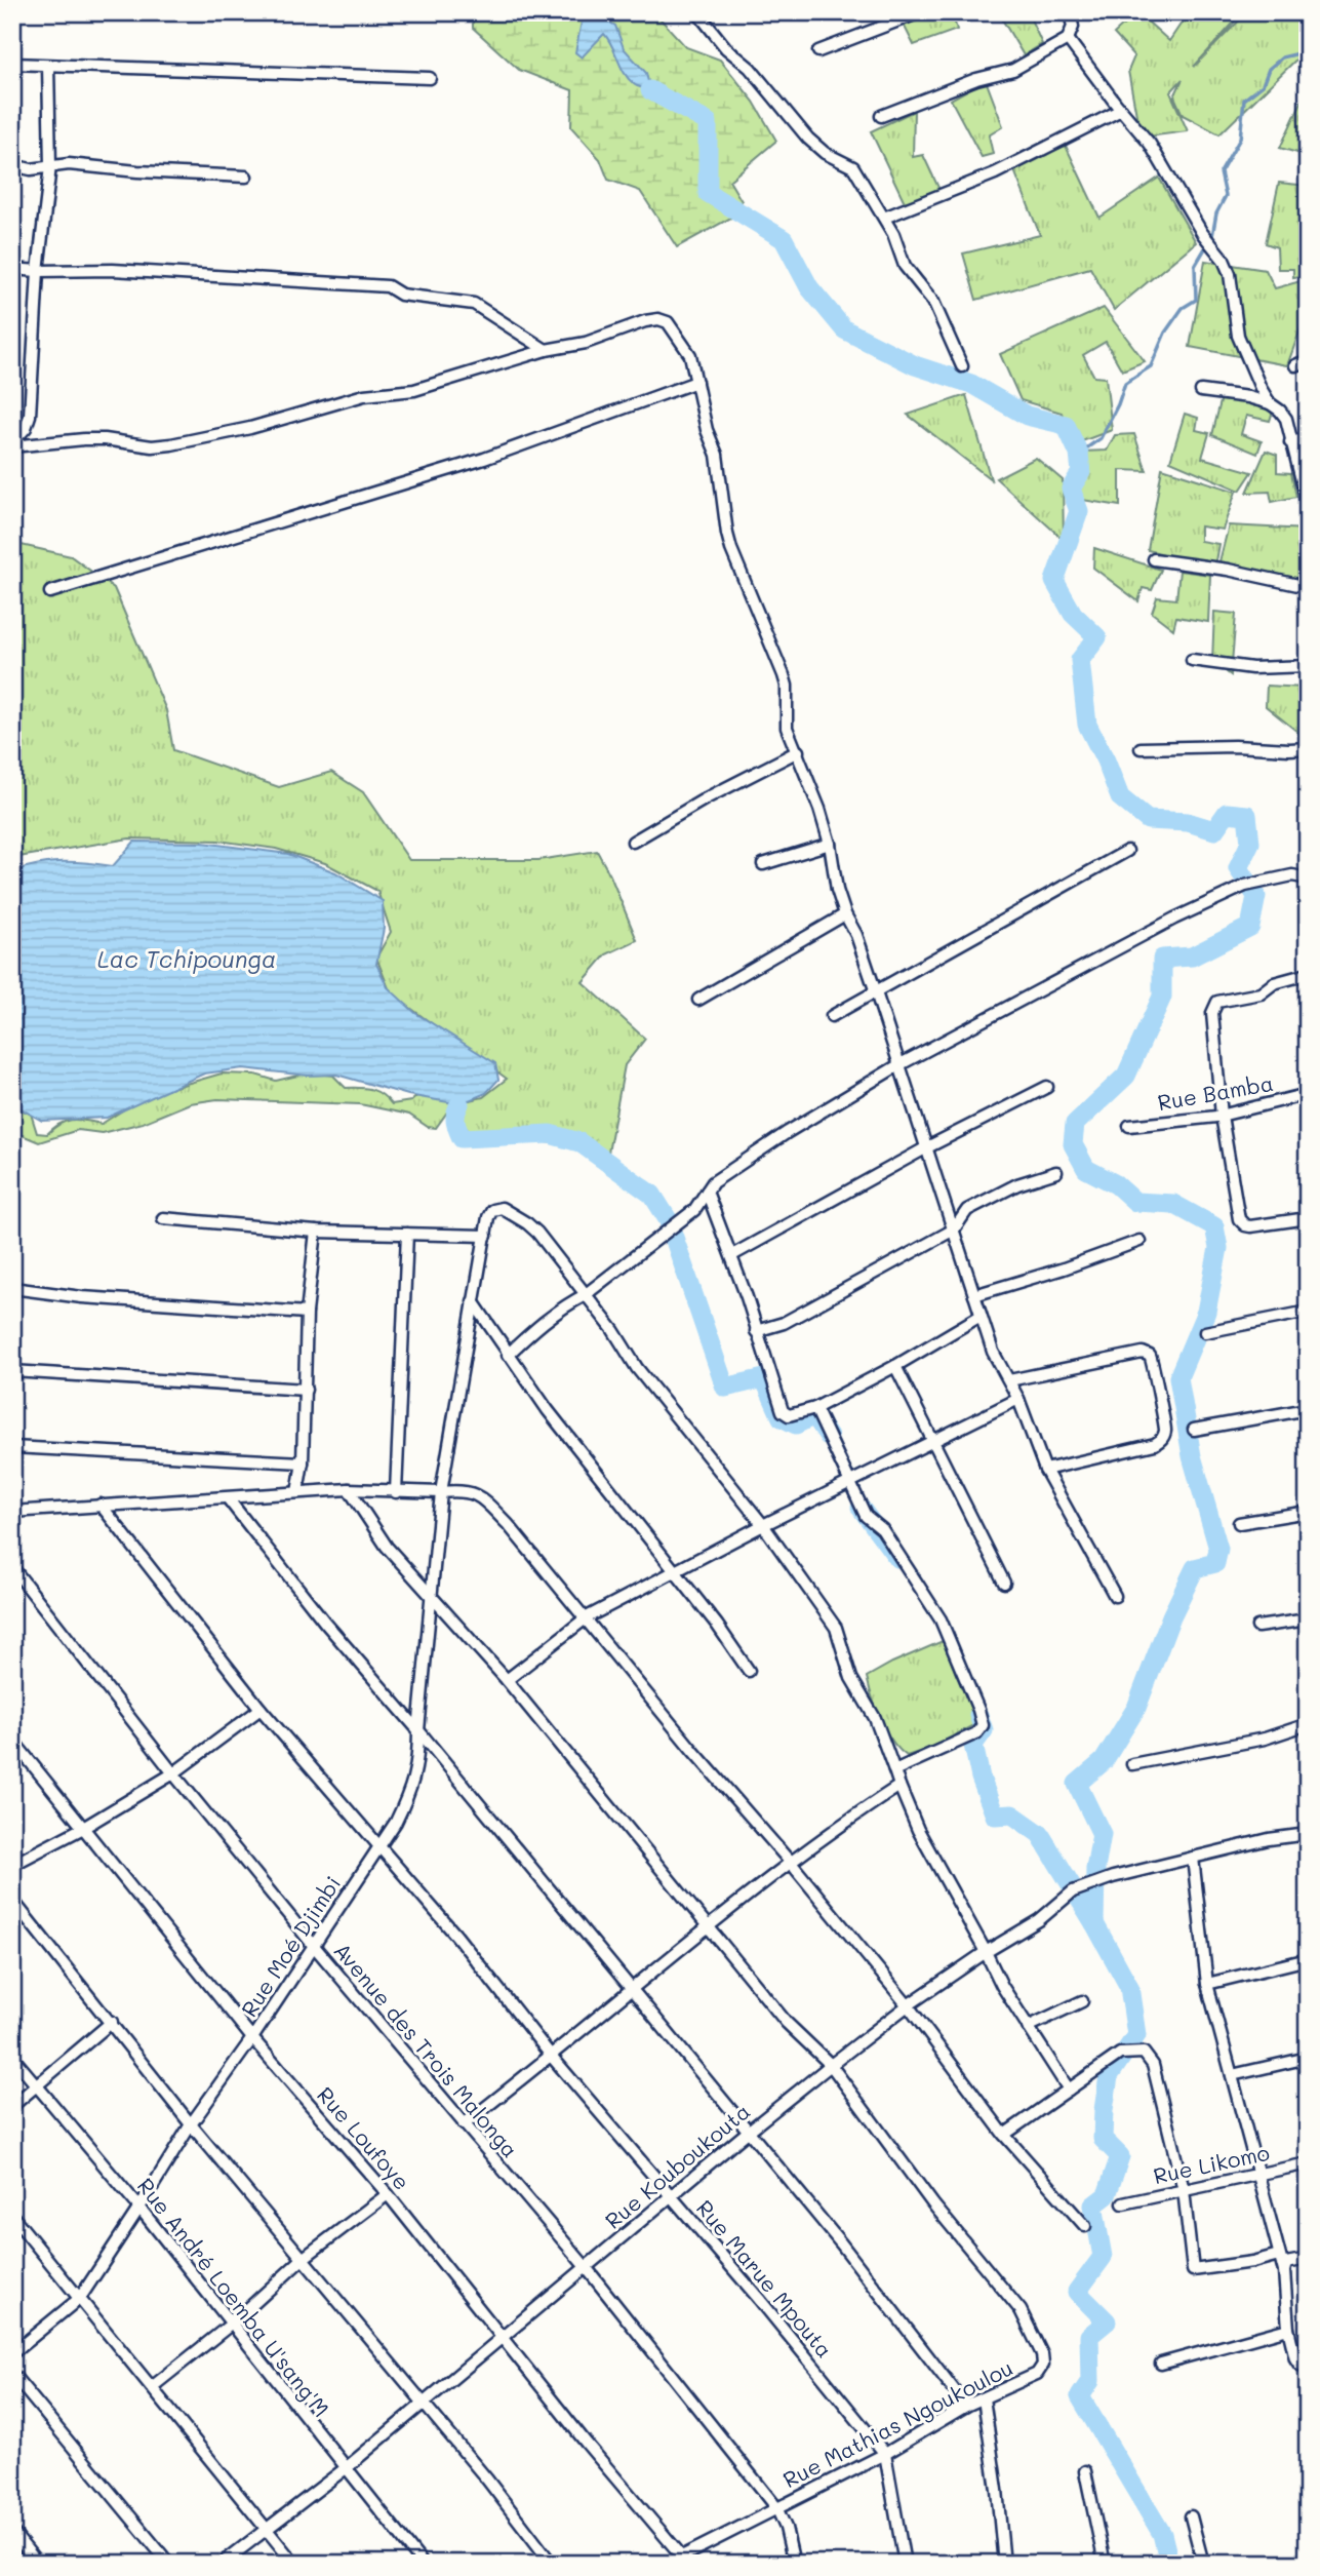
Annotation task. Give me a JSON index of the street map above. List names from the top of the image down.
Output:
{
  "streets": {
    "street": [
      "Rue Bamba",
      "Rue Moé Djimbi",
      "Avenue des Trois Malonga",
      "Rue Loufoye",
      "Rue Likomo",
      "Rue Kouboukouta",
      "Rue Marue Mpouta",
      "Rue André Loemba U'sang'M",
      "Rue Mathias Ngoukoulou"
    ]
  },
  "crossings": [
    ["Rue Moé Djimbi", "Avenue des Trois Malonga"],
    ["Rue Moé Djimbi", "Rue Loufoye"],
    ["Rue Moé Djimbi", "Rue Marue Mpouta"],
    ["Rue Moé Djimbi", "Rue André Loemba U'sang'M"],
    ["Avenue des Trois Malonga", "Rue Kouboukouta"],
    ["Avenue des Trois Malonga", "Rue Mathias Ngoukoulou"],
    ["Rue Loufoye", "Rue Kouboukouta"],
    ["Rue Loufoye", "Rue Mathias Ngoukoulou"],
    ["Rue Kouboukouta", "Rue Marue Mpouta"],
    ["Rue Kouboukouta", "Rue André Loemba U'sang'M"],
    ["Rue Kouboukouta", "Rue Mathias Ngoukoulou"],
    ["Rue Marue Mpouta", "Rue Mathias Ngoukoulou"]
  ],
  "water": ["Lac Tchipounga"]
}
